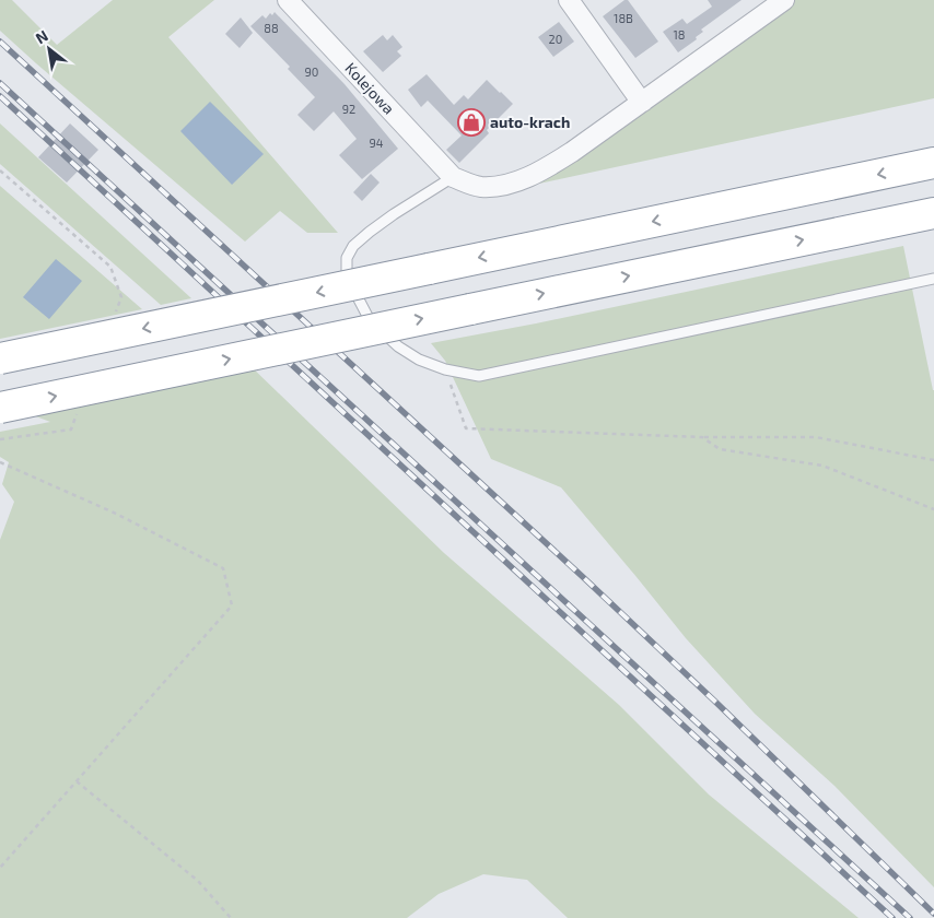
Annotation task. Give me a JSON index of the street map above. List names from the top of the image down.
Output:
{
  "streets": {
    "street": ["Kolejowa"]
  },
  "places": {
    "shop": ["auto-krach"]
  },
  "house_numbers": [
    "18B",
    "88",
    "18",
    "20",
    "90",
    "92",
    "94"
  ],
  "north": "top left"
}
